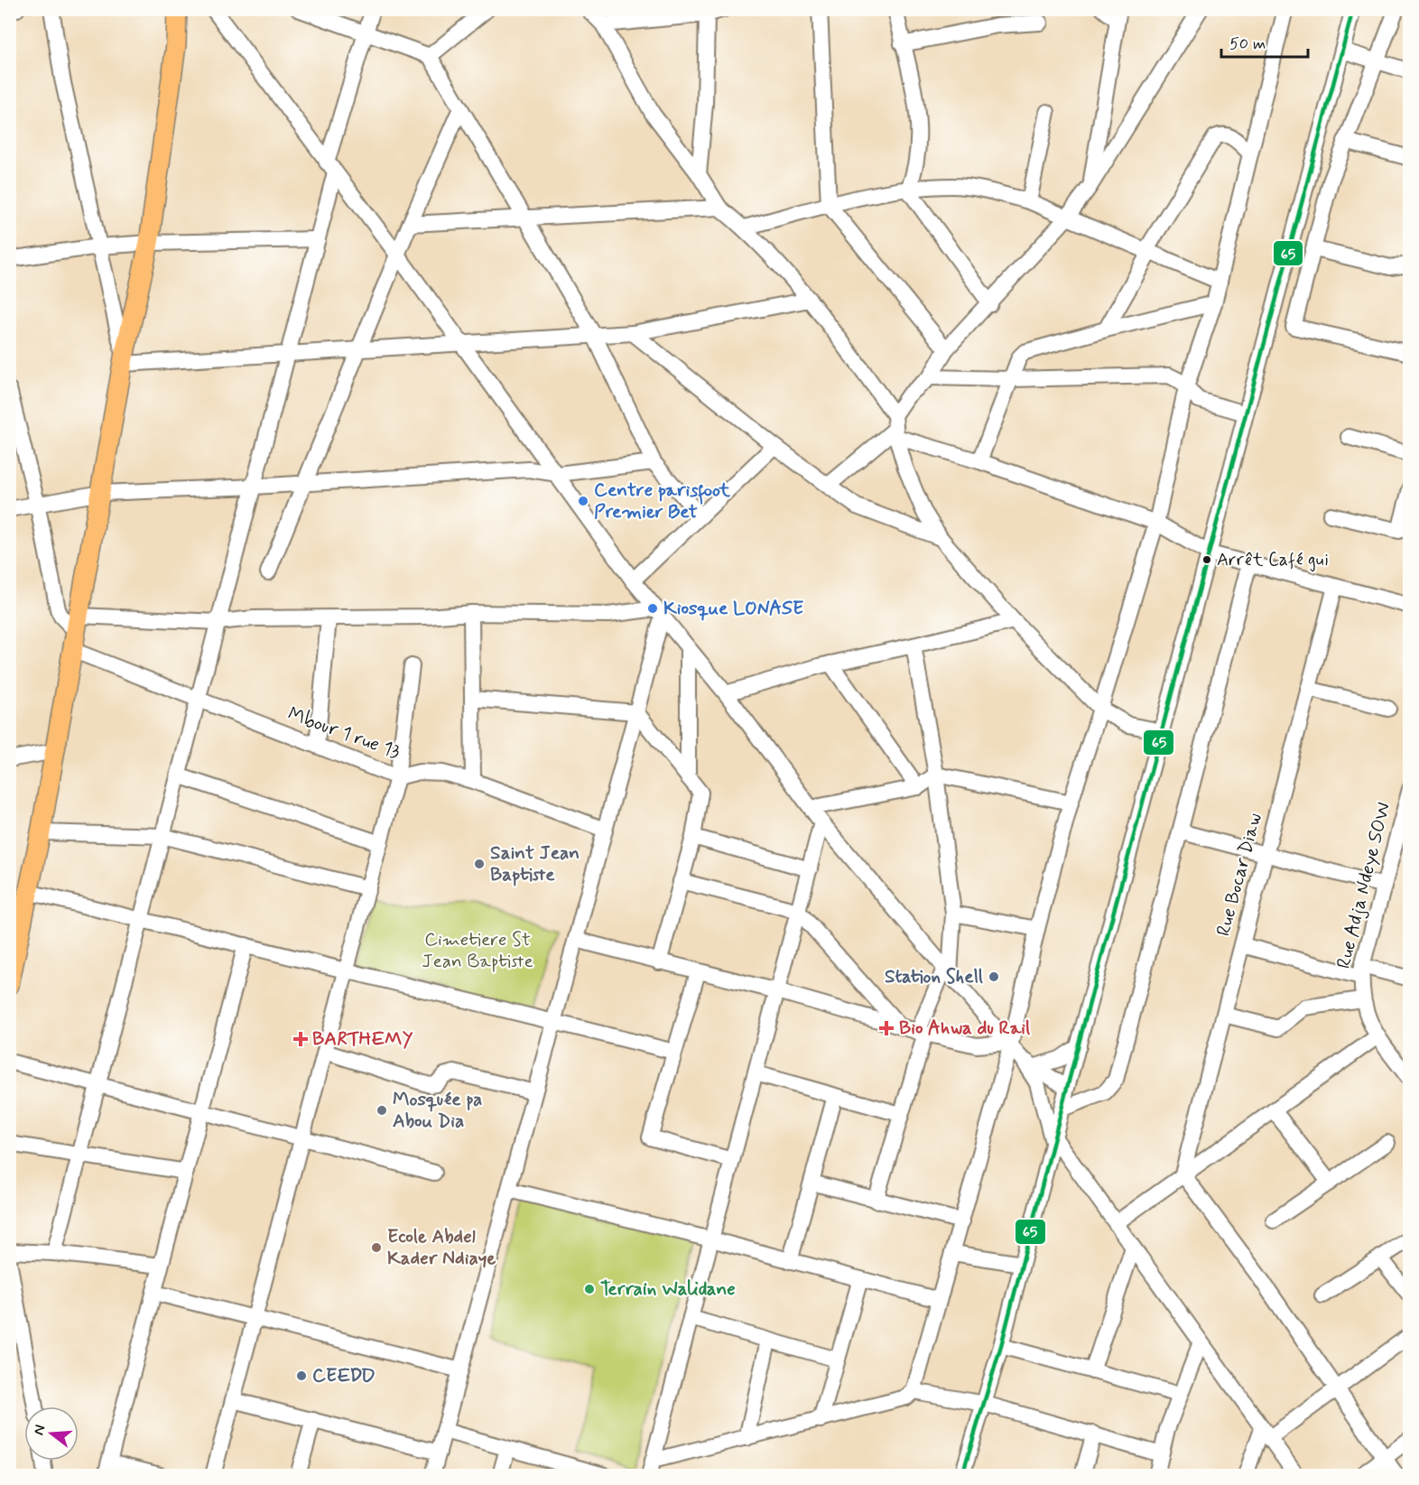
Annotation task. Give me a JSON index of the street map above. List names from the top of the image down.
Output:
{
  "streets": {
    "street": ["Mbour 1 rue 13", "Rue Bocar Diaw", "Rue Adja Ndeye SOW"]
  },
  "parks": ["Cimetiere St Jean Baptiste"],
  "places": {
    "other": [
      "Centre parisfoot Premier Bet",
      "Arrêt Café gui",
      "Kiosque LONASE",
      "Saint Jean Baptiste",
      "Station Shell",
      "Mosquée pa Abou Dia",
      "Ecole Abdel Kader Ndiaye",
      "Terrain Walidane",
      "CEEDD"
    ],
    "health": ["Bio Ahwa du Rail", "BARTHEMY"]
  },
  "lines": ["transit line 65"],
  "scale_bar": "50 m",
  "north": "left"
}
